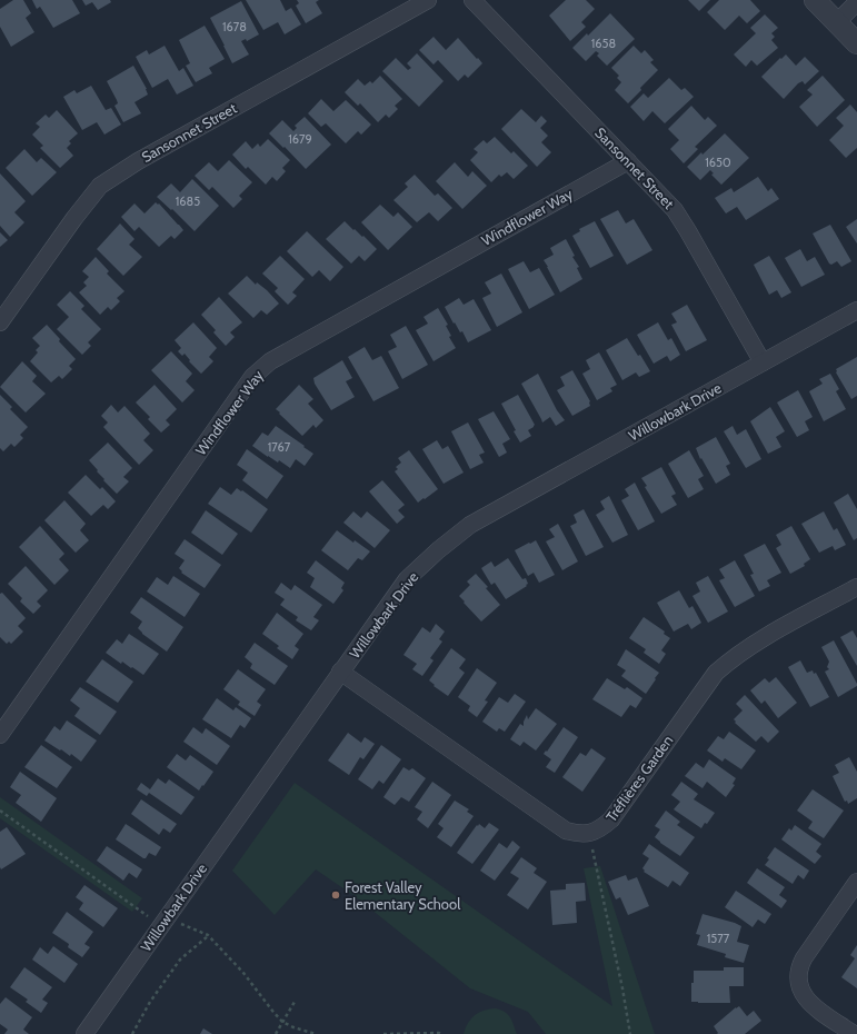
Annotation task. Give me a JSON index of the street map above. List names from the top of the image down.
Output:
{
  "streets": {
    "street": [
      "Sansonnet Street",
      "Windflower Way",
      "Willowbark Drive",
      "Tréflières Garden"
    ]
  },
  "crossings": [
    ["Sansonnet Street", "Windflower Way"],
    ["Sansonnet Street", "Willowbark Drive"]
  ],
  "places": ["Forest Valley Elementary School"],
  "house_numbers": [
    "1678",
    "1658",
    "1679",
    "1650",
    "1685",
    "1767",
    "1577"
  ]
}
